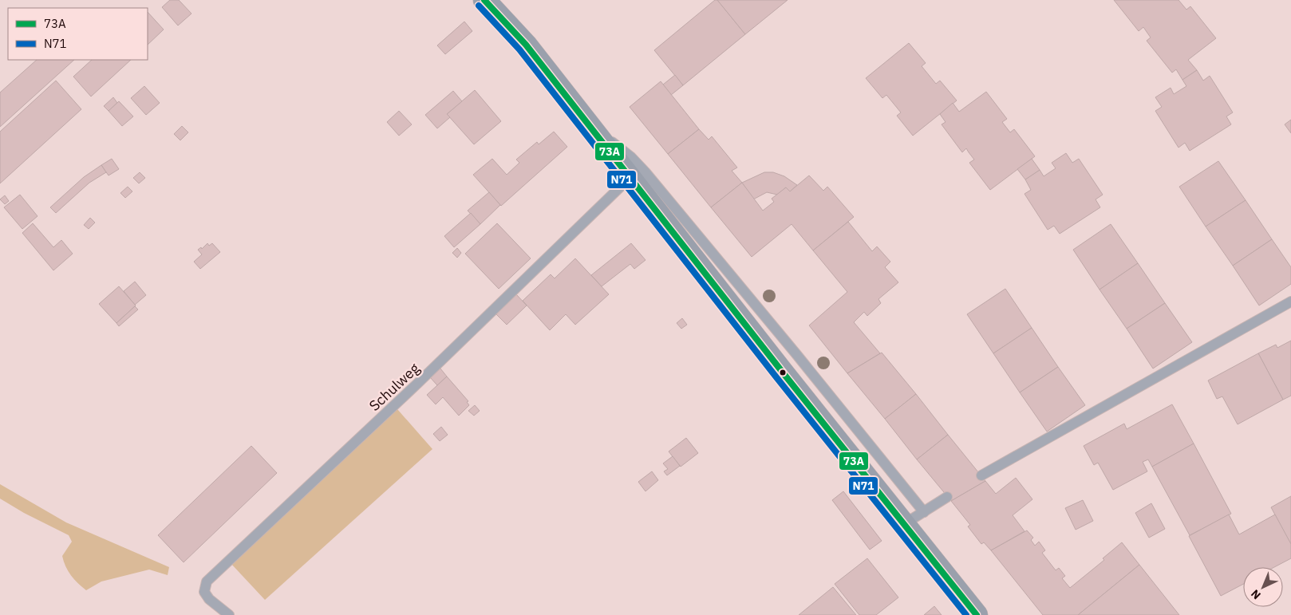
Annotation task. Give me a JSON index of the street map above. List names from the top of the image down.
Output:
{
  "streets": {
    "lane": ["Schulweg"]
  },
  "lines": ["transit line 73A", "transit line N71"],
  "legend": ["73A", "N71"],
  "north": "bottom left"
}
